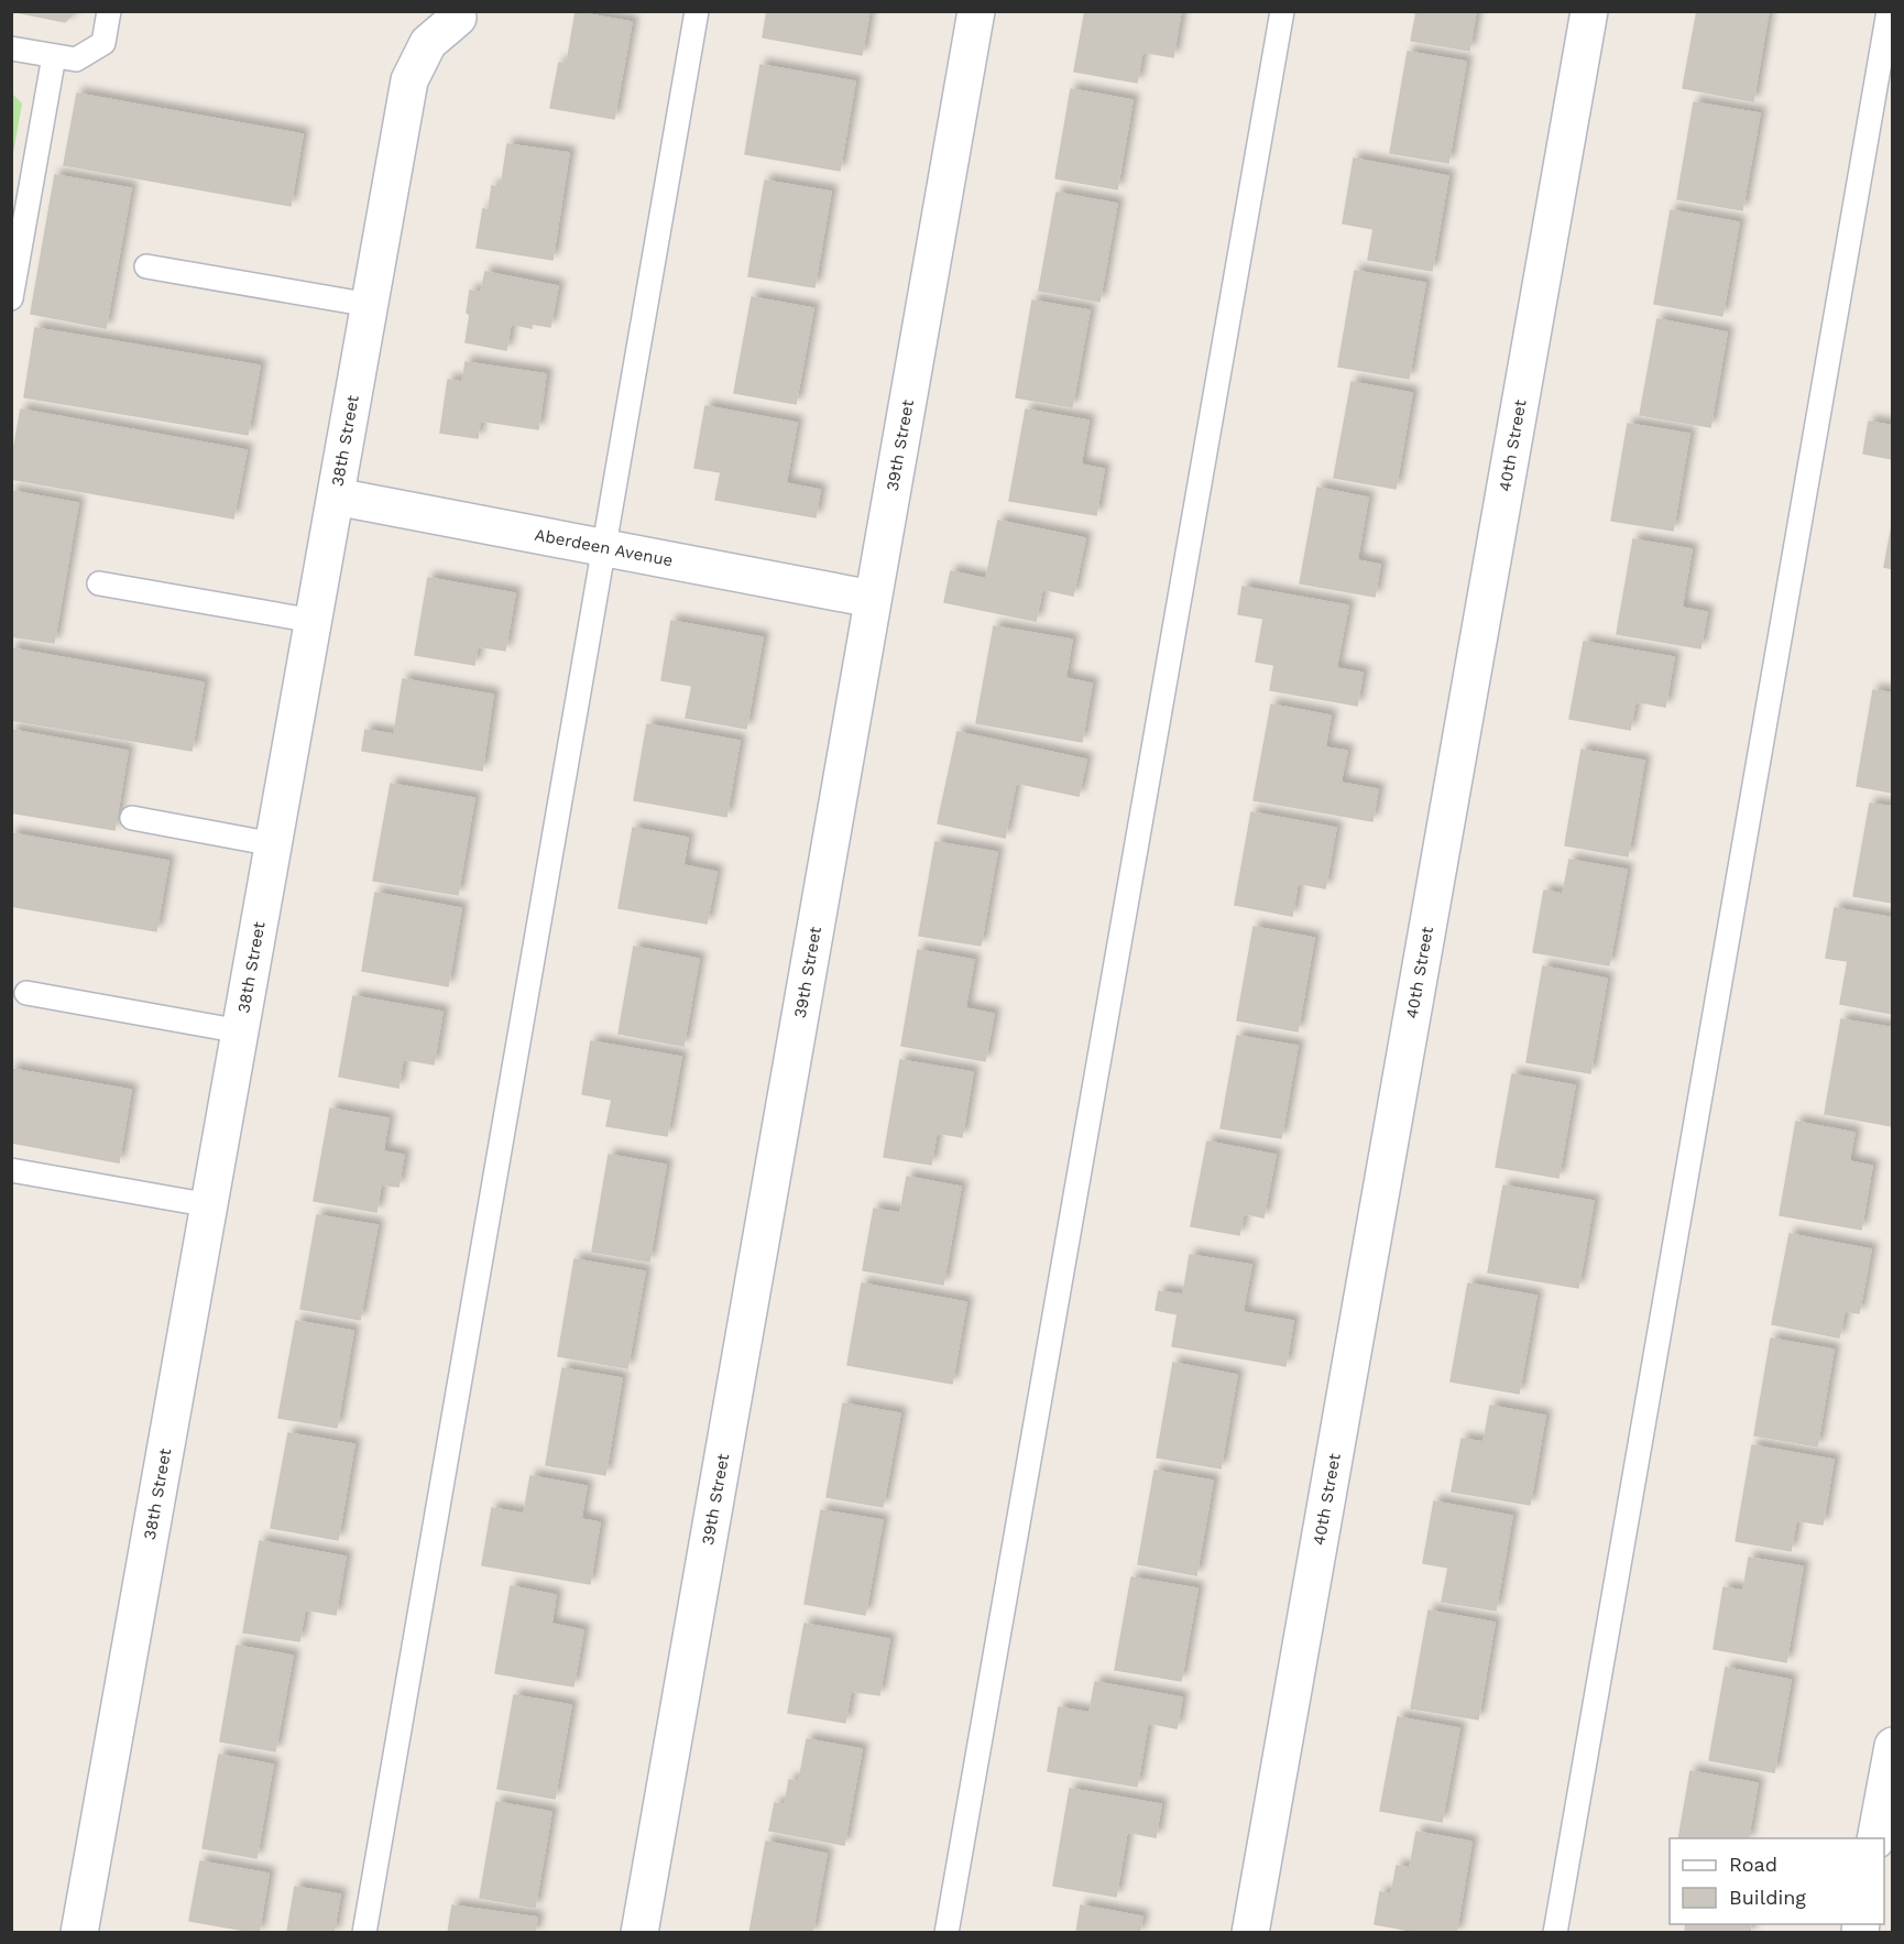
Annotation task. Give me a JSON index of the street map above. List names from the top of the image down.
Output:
{
  "streets": {
    "street": [
      "38th Street",
      "39th Street",
      "40th Street",
      "Aberdeen Avenue"
    ]
  },
  "crossings": [
    ["38th Street", "Aberdeen Avenue"],
    ["39th Street", "Aberdeen Avenue"]
  ],
  "legend": ["Road", "Building"]
}
